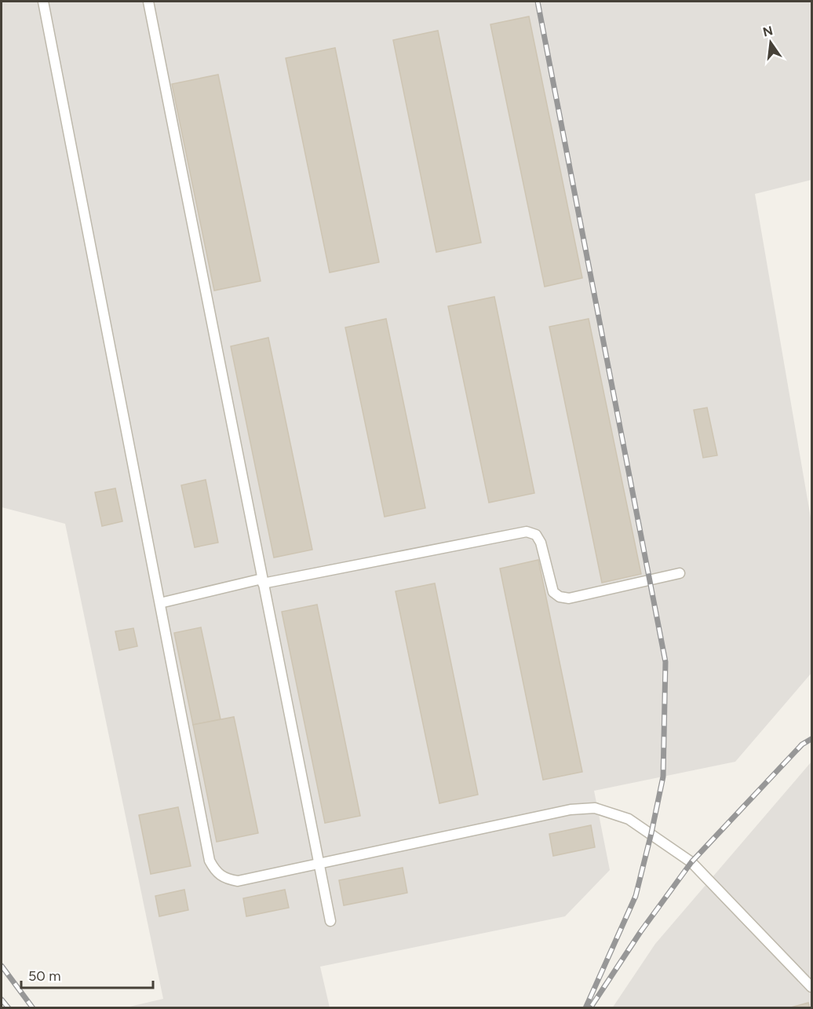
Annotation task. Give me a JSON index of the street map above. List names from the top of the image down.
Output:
{
  "scale_bar": "50 m",
  "north": "top"
}
